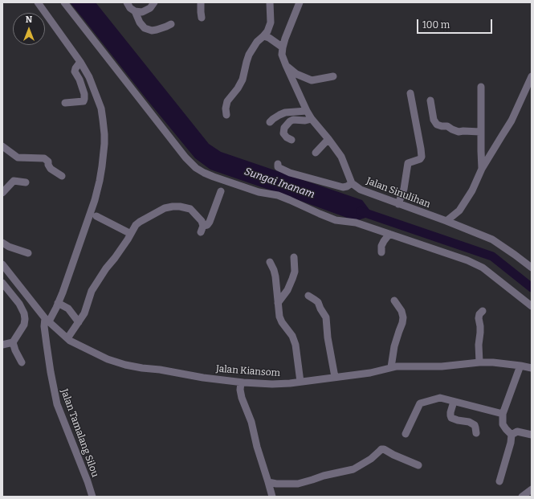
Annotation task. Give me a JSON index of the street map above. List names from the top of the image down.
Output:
{
  "streets": {
    "street": ["Jalan Sinulihan", "Jalan Kiansom", "Jalan Tamalang Silou"]
  },
  "crossings": [
    ["Jalan Kiansom", "Jalan Tamalang Silou"]
  ],
  "water": ["Sungai Inanam"],
  "scale_bar": "100 m",
  "north": "top"
}
